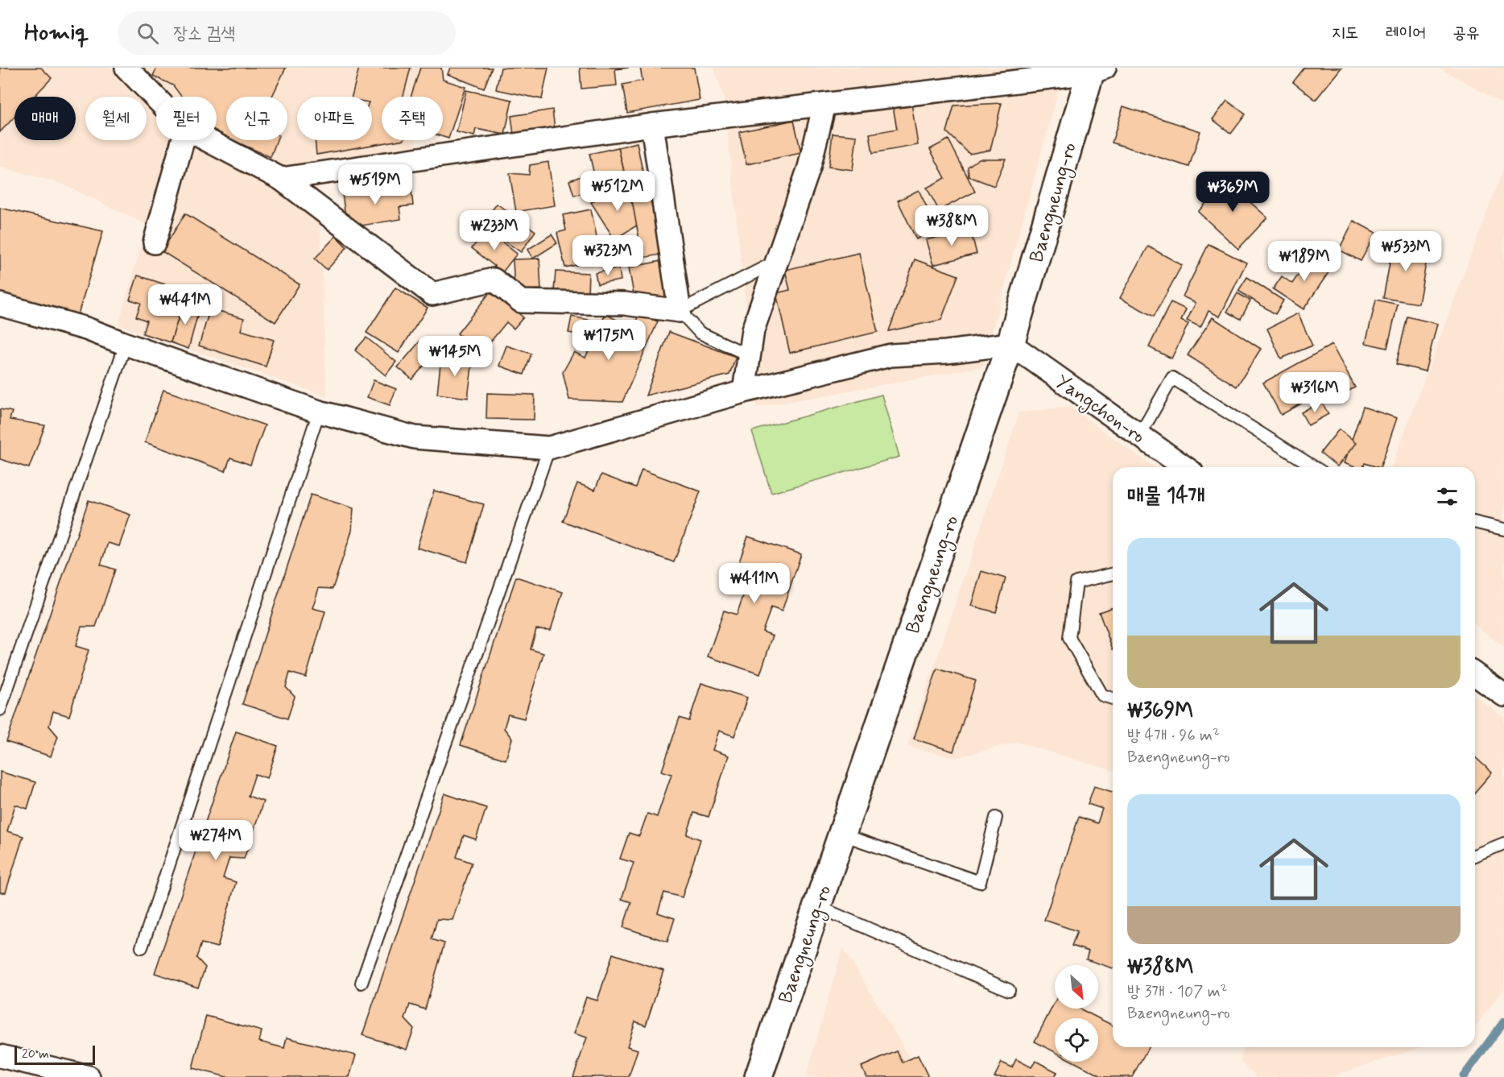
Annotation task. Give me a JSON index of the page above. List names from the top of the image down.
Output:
{
  "streets": {
    "street": ["Baengneung-ro", "Yangchon-ro"]
  },
  "crossings": [
    ["Baengneung-ro", "Yangchon-ro"]
  ],
  "scale_bar": "20 m",
  "north": "bottom right",
  "page": {
    "header": "Homiq",
    "search": "장소 검색",
    "nav": ["지도", "레이어", "공유"],
    "chip": [
      "매매",
      "월세",
      "필터",
      "신규",
      "아파트",
      "주택"
    ],
    "price": [
      "₩519M",
      "₩512M",
      "₩369M",
      "₩388M",
      "₩233M",
      "₩533M",
      "₩323M",
      "₩189M",
      "₩441M",
      "₩175M",
      "₩145M",
      "₩316M",
      "₩411M",
      "₩274M"
    ],
    "heading": "매물 14개",
    "list": [
      {
        "name": "₩369M",
        "note": "방 4개 · 96 m² · Baengneung-ro"
      },
      {
        "name": "₩388M",
        "note": "방 3개 · 107 m² · Baengneung-ro"
      }
    ],
    "scale": "20 m"
  }
}
